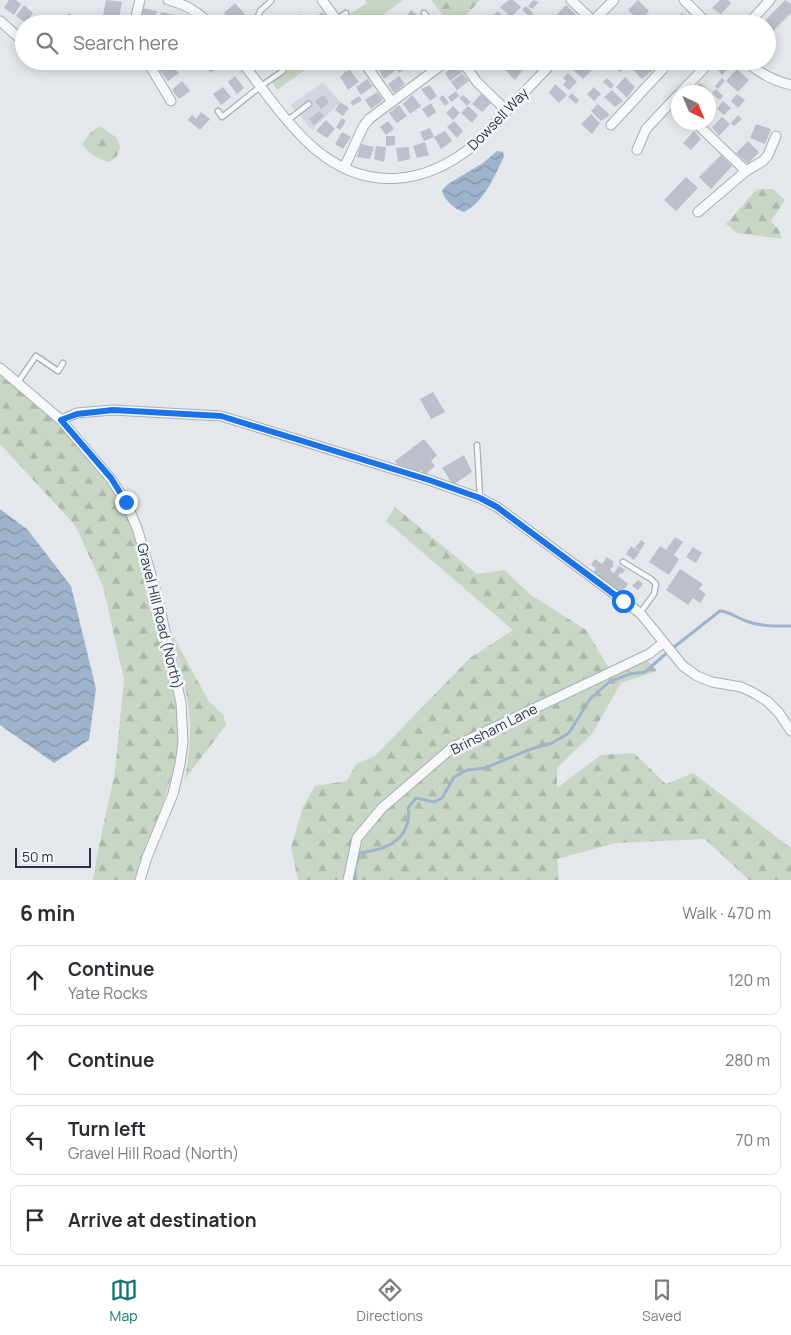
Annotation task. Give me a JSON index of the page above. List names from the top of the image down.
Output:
{
  "streets": {
    "street": ["Dowsell Way", "Gravel Hill Road (North)", "Brinsham Lane"]
  },
  "scale_bar": "50 m",
  "north": "bottom right",
  "page": {
    "search": "Search here",
    "scale": "50 m",
    "heading": ["6 min", "Walk · 470 m"],
    "list": [
      ["Continue", "Yate Rocks", "120 m"],
      ["Continue", "280 m"],
      ["Turn left", "Gravel Hill Road (North)", "70 m"],
      "Arrive at destination"
    ],
    "nav": ["Map", "Directions", "Saved"]
  }
}
